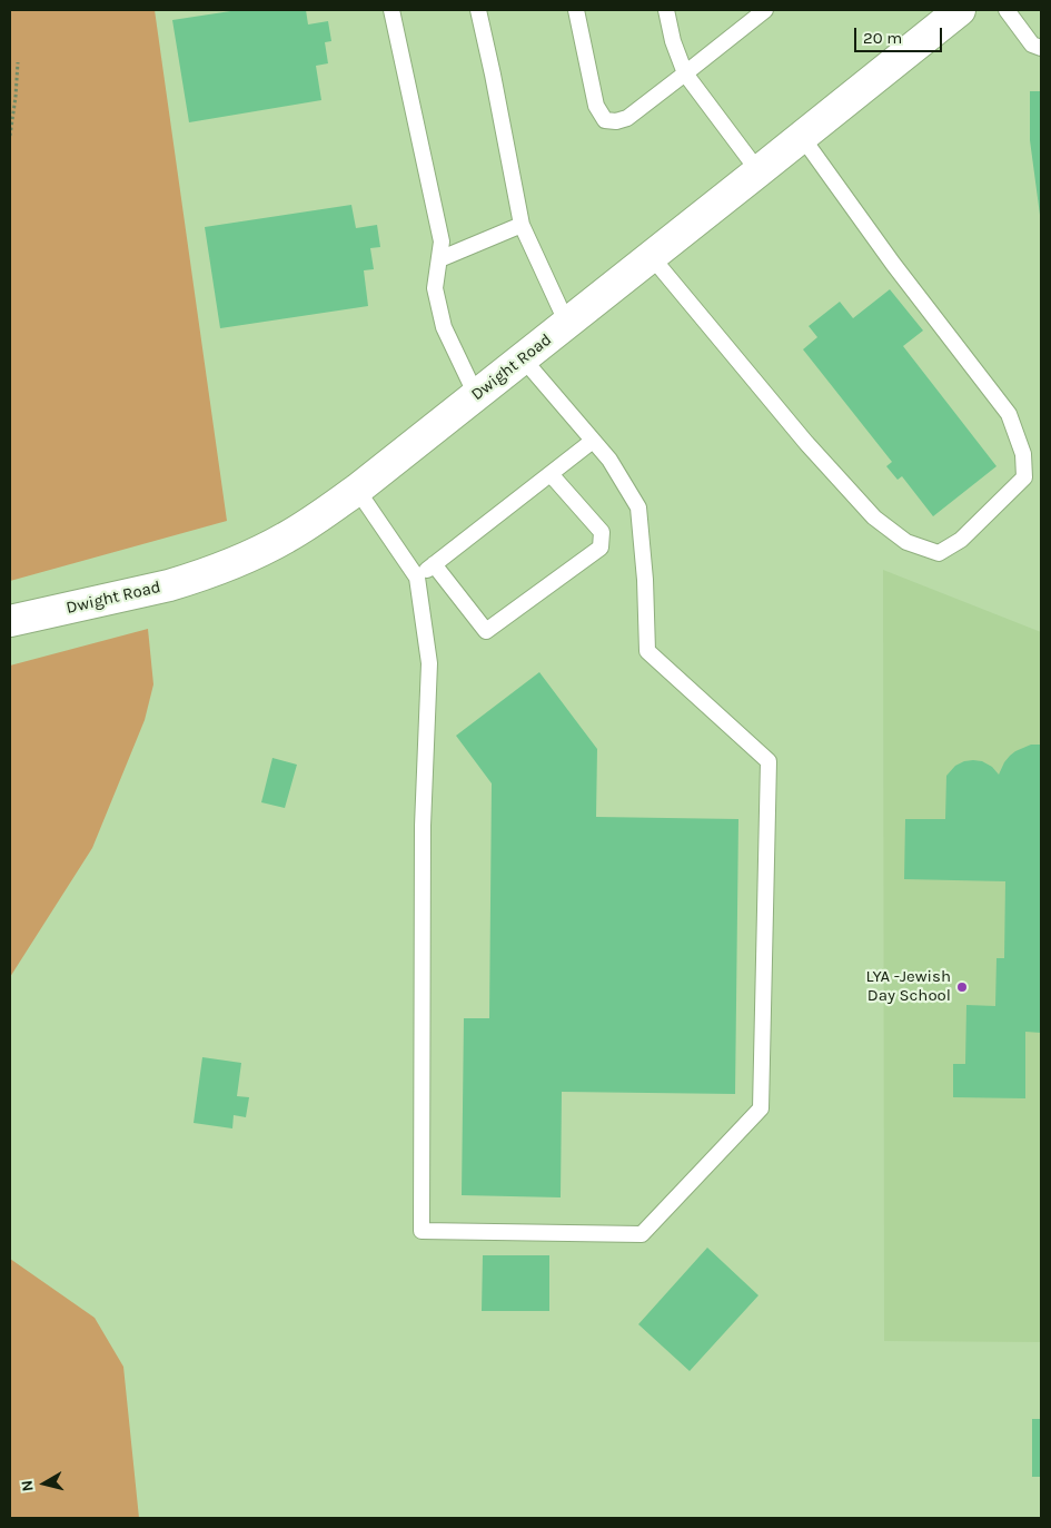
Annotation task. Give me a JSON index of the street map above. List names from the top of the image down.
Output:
{
  "streets": {
    "main road": ["Dwight Road"]
  },
  "places": ["LYA -Jewish Day School"],
  "scale_bar": "20 m",
  "north": "left"
}
